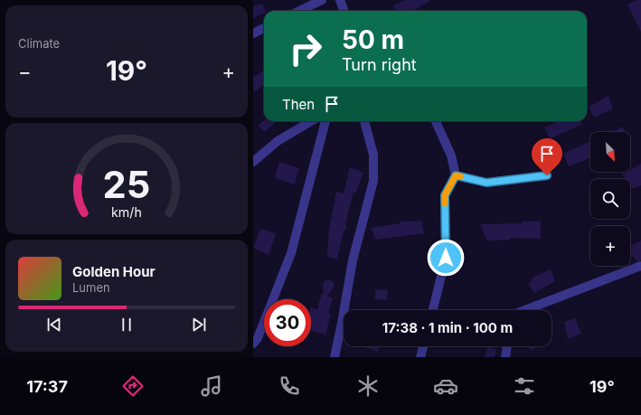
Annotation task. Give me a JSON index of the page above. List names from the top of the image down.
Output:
{
  "north": "bottom right",
  "page": {
    "tile": "Climate",
    "turn": ["50 m", "Turn right"],
    "heat": ["−", "19°", "+"],
    "then": "Then",
    "map_buttons": "+",
    "song": ["Golden Hour", "Lumen"],
    "limit": "30",
    "trip": "17:38 · 1 min · 100 m",
    "tabs": ["17:37", "19°"],
    "gauge": ["25", "km/h"]
  }
}
